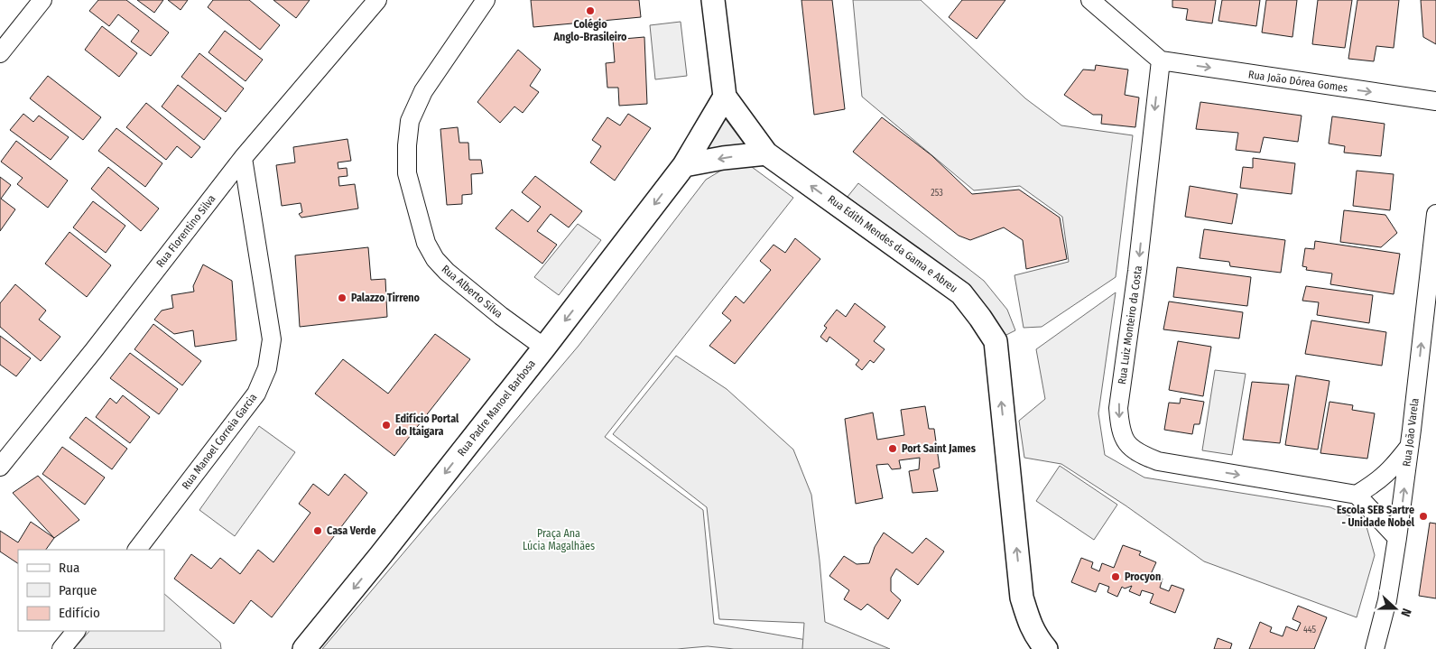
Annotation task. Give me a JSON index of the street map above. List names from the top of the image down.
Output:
{
  "streets": {
    "street": [
      "Rua João Dórea Gomes",
      "Rua Florentino Silva",
      "Rua Edith Mendes da Gama e Abreu",
      "Rua Alberto Silva",
      "Rua Luiz Monteiro da Costa",
      "Rua Padre Manoel Barbosa",
      "Rua João Varela",
      "Rua Manoel Correia Garcia"
    ]
  },
  "crossings": [
    ["Rua João Dórea Gomes", "Rua Luiz Monteiro da Costa"],
    ["Rua Florentino Silva", "Rua Manoel Correia Garcia"],
    ["Rua Edith Mendes da Gama e Abreu", "Rua Padre Manoel Barbosa"],
    ["Rua Alberto Silva", "Rua Padre Manoel Barbosa"]
  ],
  "one_way": [
    "Rua João Dórea Gomes",
    "Rua Edith Mendes da Gama e Abreu",
    "Rua Padre Manoel Barbosa",
    "Rua João Varela"
  ],
  "parks": ["Praça Ana Lúcia Magalhães"],
  "places": [
    "Colégio Anglo-Brasileiro",
    "Palazzo Tirreno",
    "Edifício Portal do Itaigara",
    "Port Saint James",
    "Escola SEB Sartre - Unidade Nobel",
    "Casa Verde",
    "Procyon"
  ],
  "house_numbers": ["253", "445"],
  "legend": ["Rua", "Parque", "Edifício"],
  "north": "right"
}
